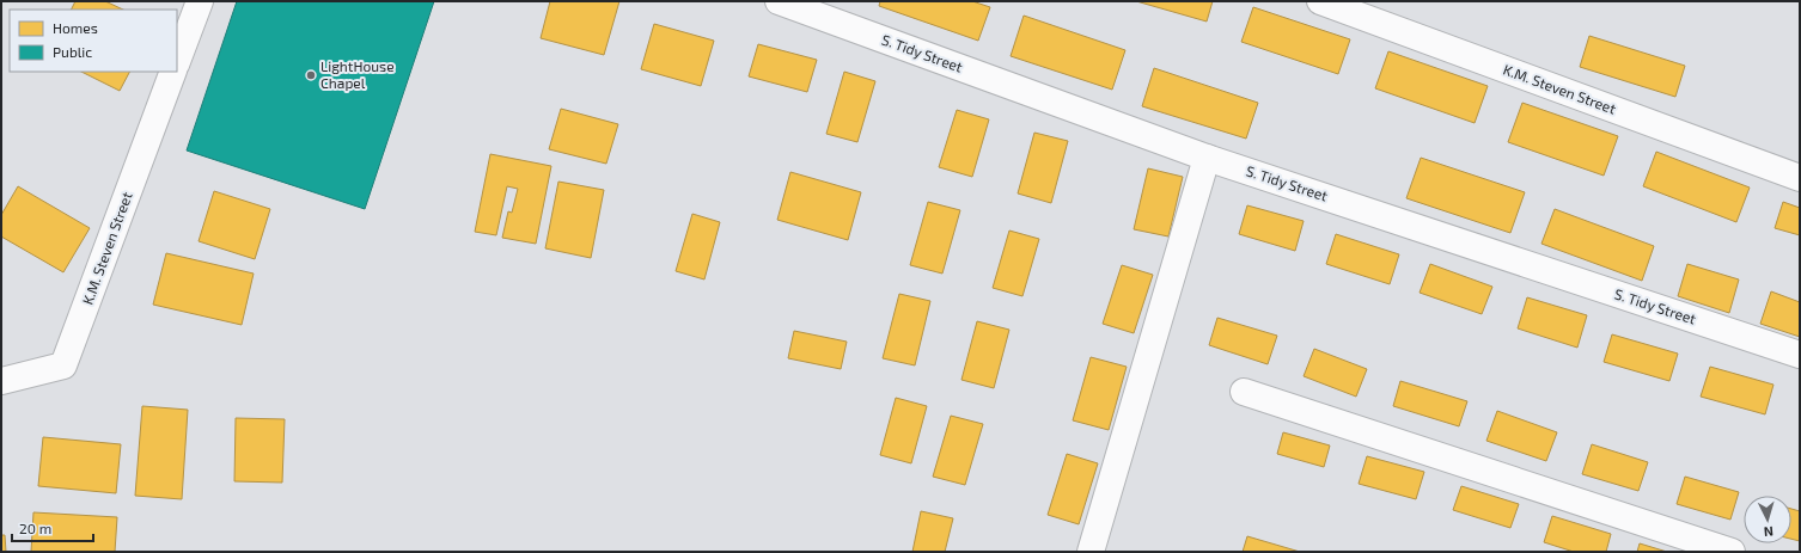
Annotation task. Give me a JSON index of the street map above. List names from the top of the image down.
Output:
{
  "streets": {
    "street": ["S. Tidy Street", "K.M. Steven Street"]
  },
  "places": ["LightHouse Chapel"],
  "legend": ["Homes", "Public"],
  "scale_bar": "20 m",
  "north": "bottom"
}
